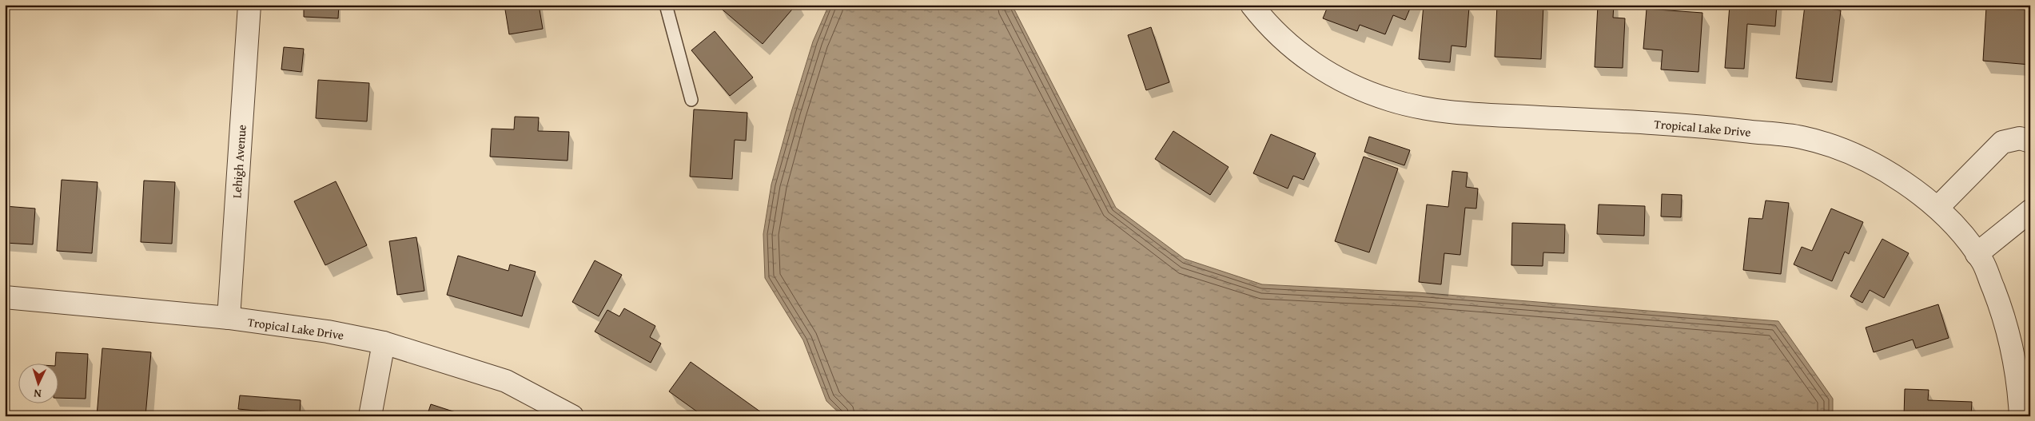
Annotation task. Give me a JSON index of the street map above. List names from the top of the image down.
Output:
{
  "streets": {
    "street": ["Tropical Lake Drive", "Lehigh Avenue"]
  },
  "crossings": [
    ["Tropical Lake Drive", "Lehigh Avenue"]
  ],
  "north": "bottom"
}
